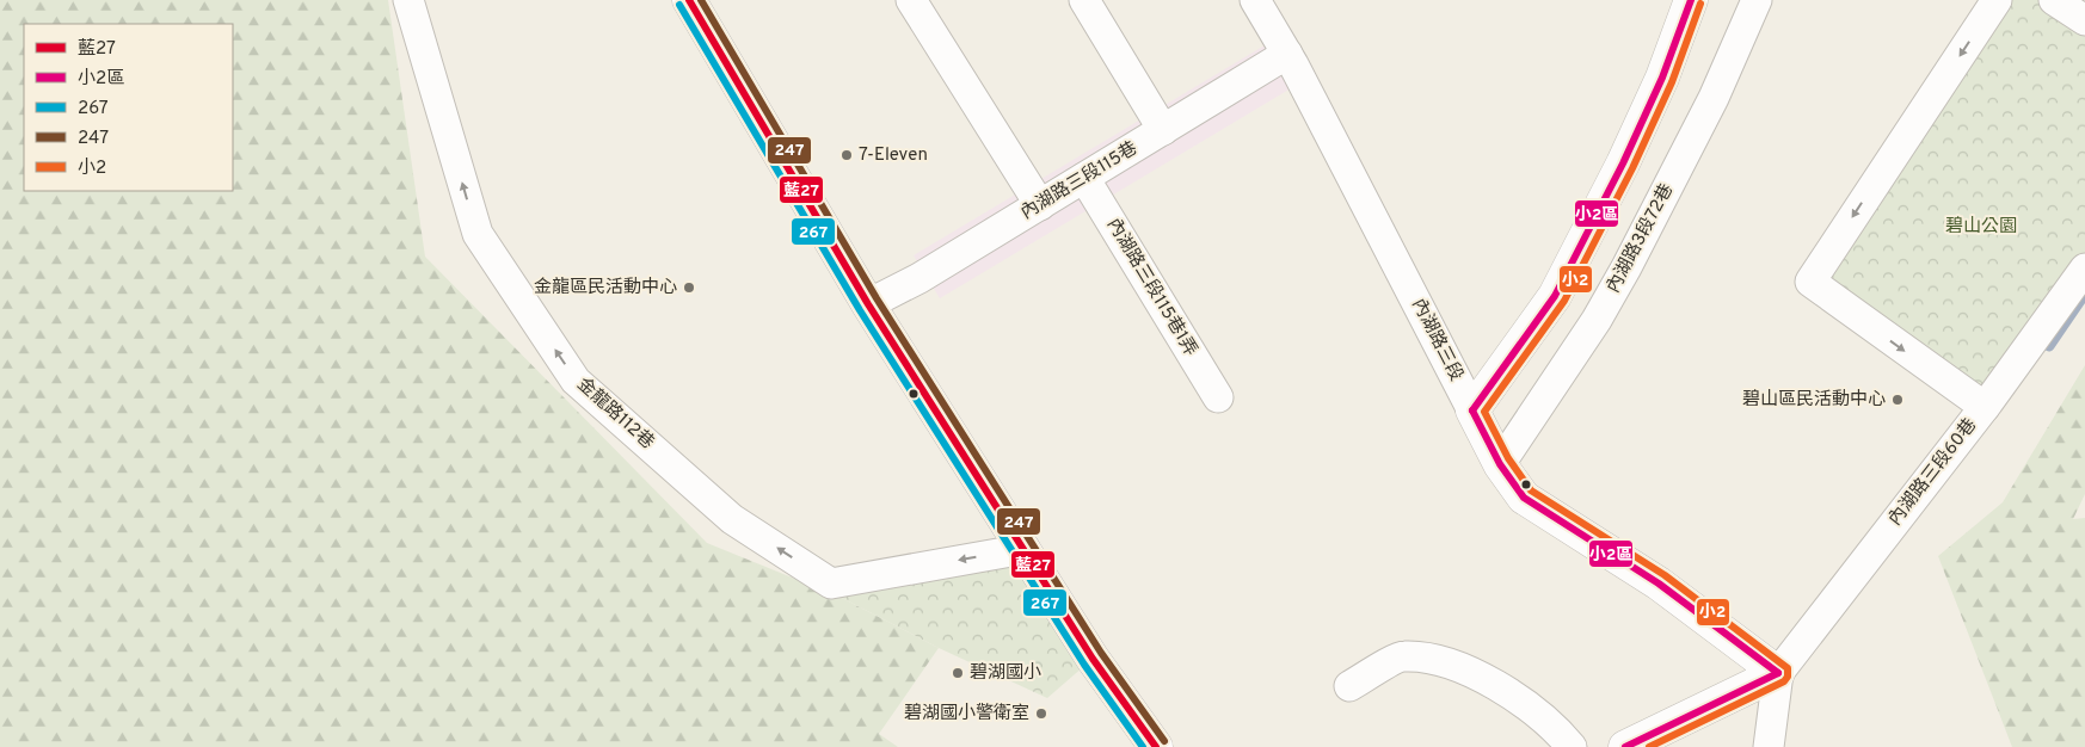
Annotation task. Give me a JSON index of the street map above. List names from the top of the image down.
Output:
{
  "streets": {
    "street": [
      "內湖路三段115巷",
      "內湖路3段72巷",
      "內湖路三段115巷1弄",
      "內湖路三段",
      "金龍路112巷",
      "內湖路三段60巷"
    ]
  },
  "crossings": [
    ["內湖路三段115巷", "內湖路三段115巷1弄"],
    ["內湖路三段115巷", "內湖路三段"],
    ["內湖路3段72巷", "內湖路三段"],
    ["內湖路三段", "內湖路三段60巷"]
  ],
  "parks": ["碧山公園"],
  "places": [
    "7-Eleven",
    "金龍區民活動中心",
    "碧山區民活動中心",
    "碧湖國小",
    "碧湖國小警衛室"
  ],
  "lines": [
    "transit line 藍27",
    "transit line 小2區",
    "transit line 247",
    "transit line 小2",
    "transit line 267"
  ],
  "legend": [
    "藍27",
    "小2區",
    "267",
    "247",
    "小2"
  ]
}
